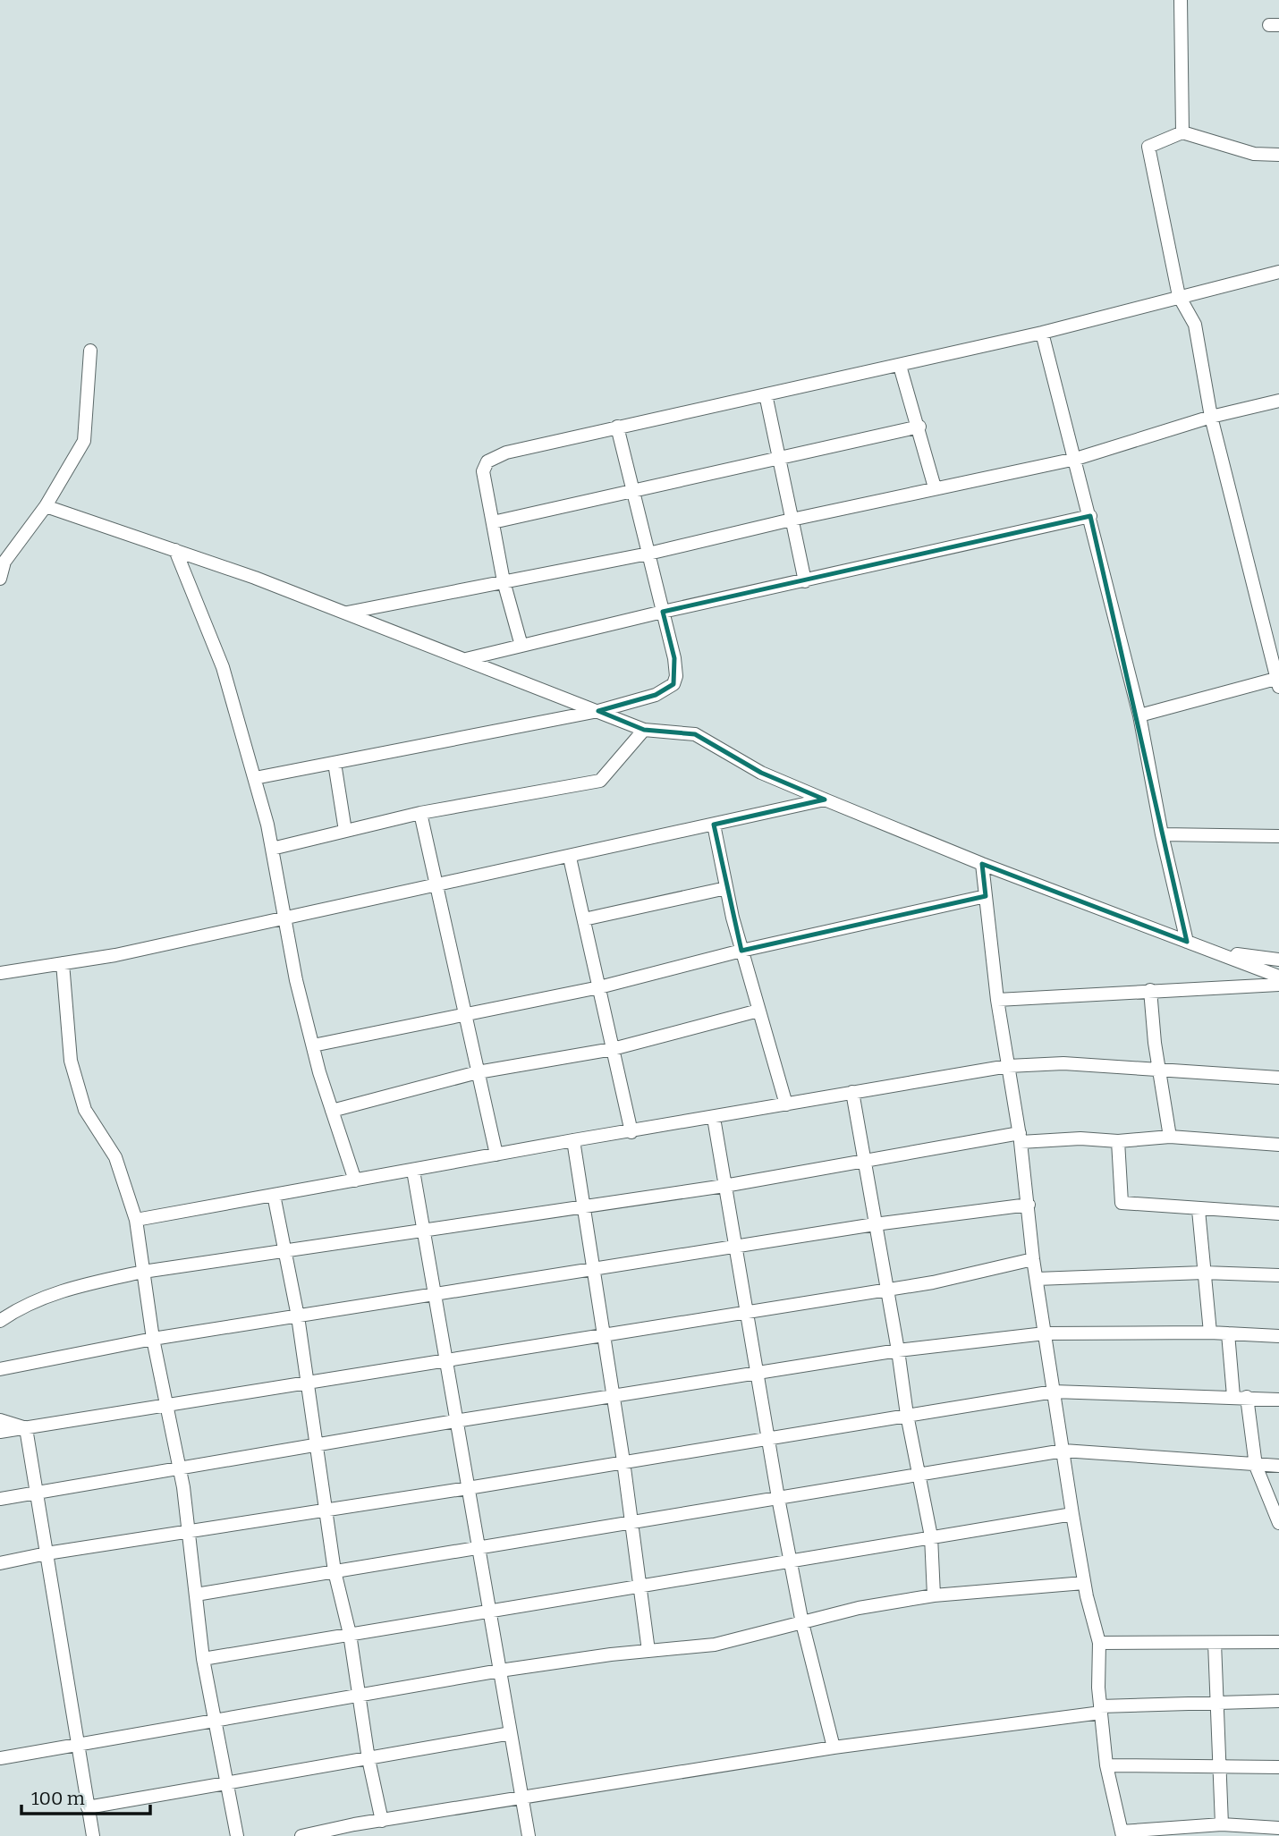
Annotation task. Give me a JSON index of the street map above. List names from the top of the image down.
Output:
{
  "scale_bar": "100 m"
}
